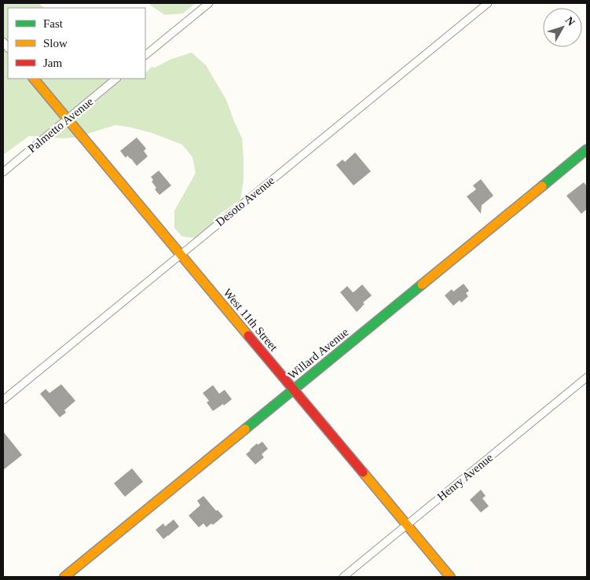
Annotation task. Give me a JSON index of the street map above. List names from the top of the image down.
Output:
{
  "streets": {
    "street": [
      "Palmetto Avenue",
      "Desoto Avenue",
      "West 11th Street",
      "Willard Avenue",
      "Henry Avenue"
    ]
  },
  "crossings": [
    ["Palmetto Avenue", "West 11th Street"],
    ["Desoto Avenue", "West 11th Street"],
    ["West 11th Street", "Willard Avenue"],
    ["West 11th Street", "Henry Avenue"]
  ],
  "legend": ["Fast", "Slow", "Jam"],
  "north": "top right"
}
